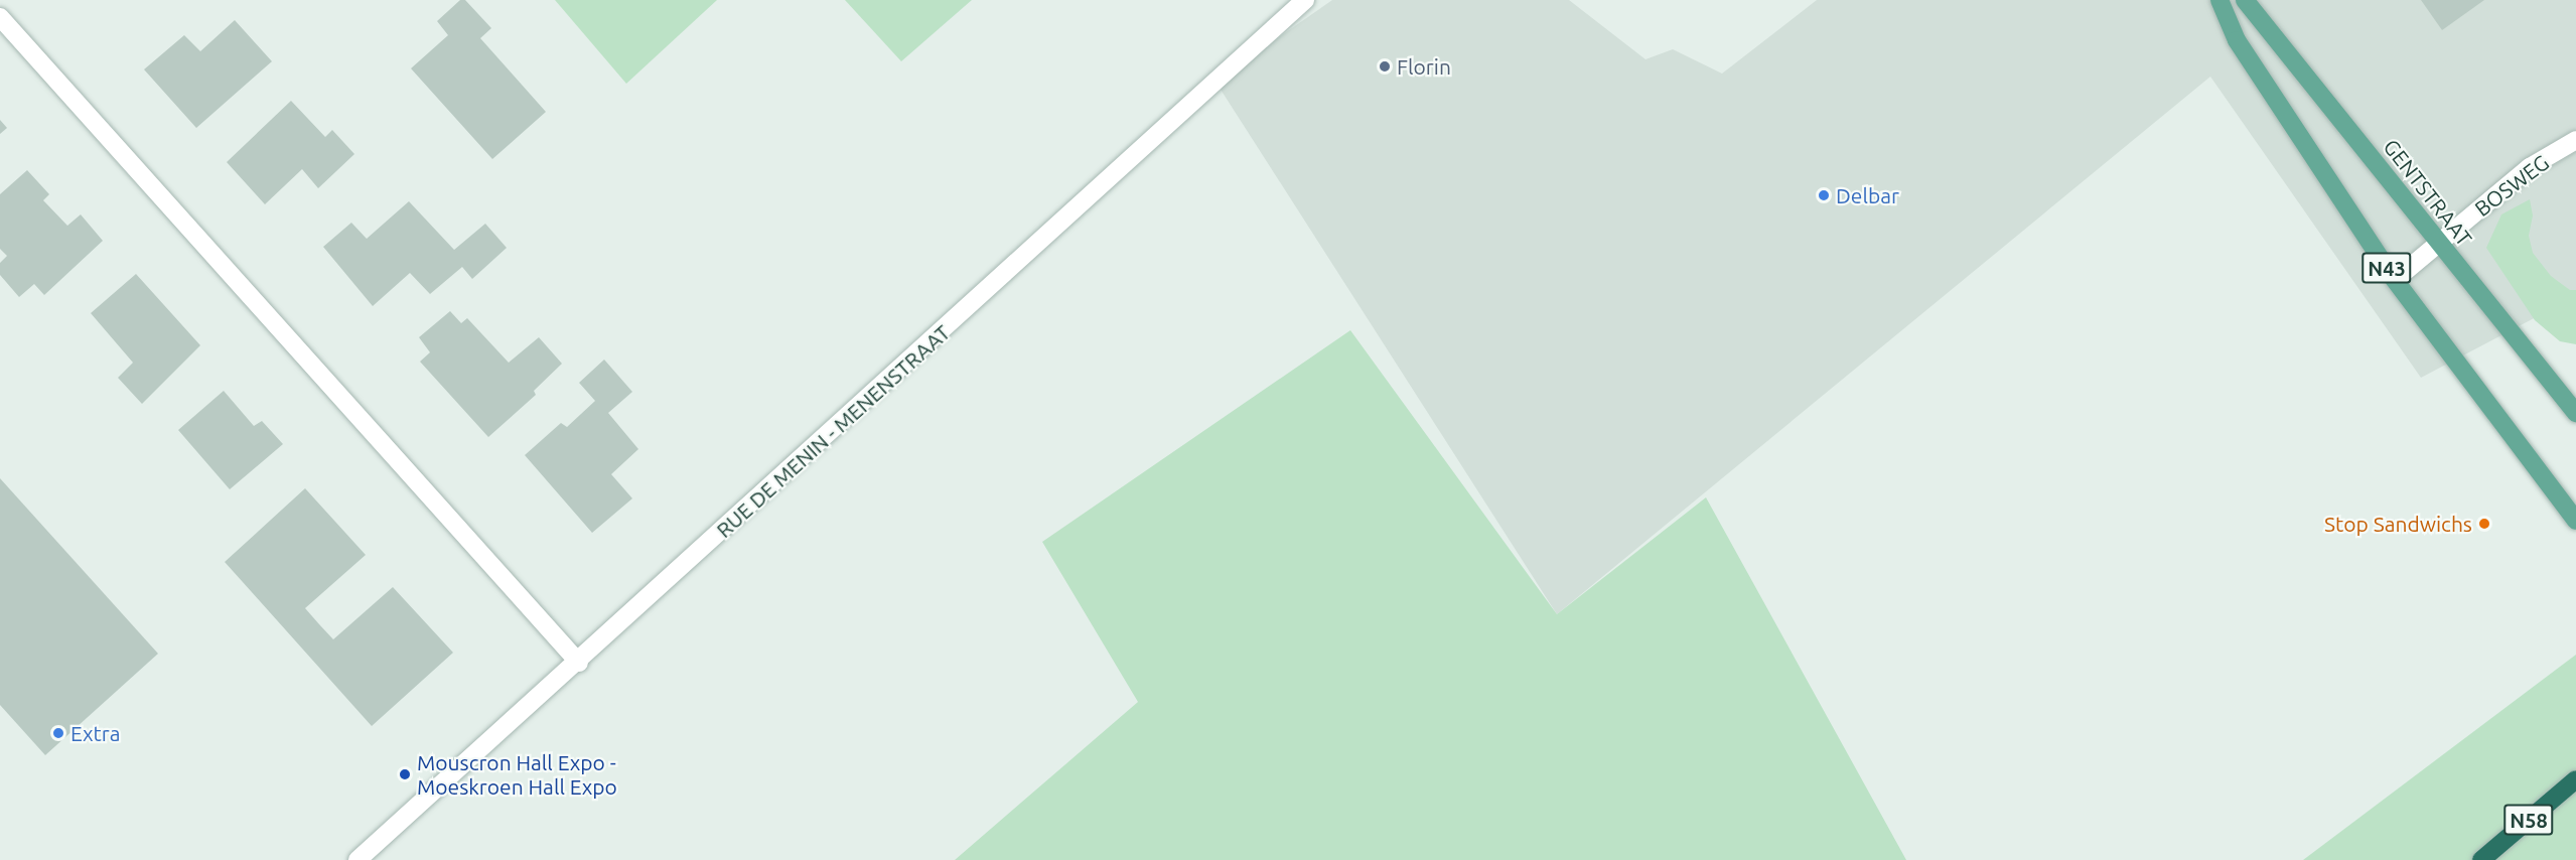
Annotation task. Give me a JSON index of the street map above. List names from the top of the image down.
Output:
{
  "streets": {
    "highway": ["N58"],
    "main road": ["GENTSTRAAT", "N43"],
    "street": ["BOSWEG", "RUE DE MENIN - MENENSTRAAT"]
  },
  "crossings": [
    ["BOSWEG", "GENTSTRAAT"],
    ["BOSWEG", "N43"]
  ],
  "places": [
    "Florin",
    "Delbar",
    "Stop Sandwichs",
    "Extra",
    "Mouscron Hall Expo - Moeskroen Hall Expo"
  ]
}
